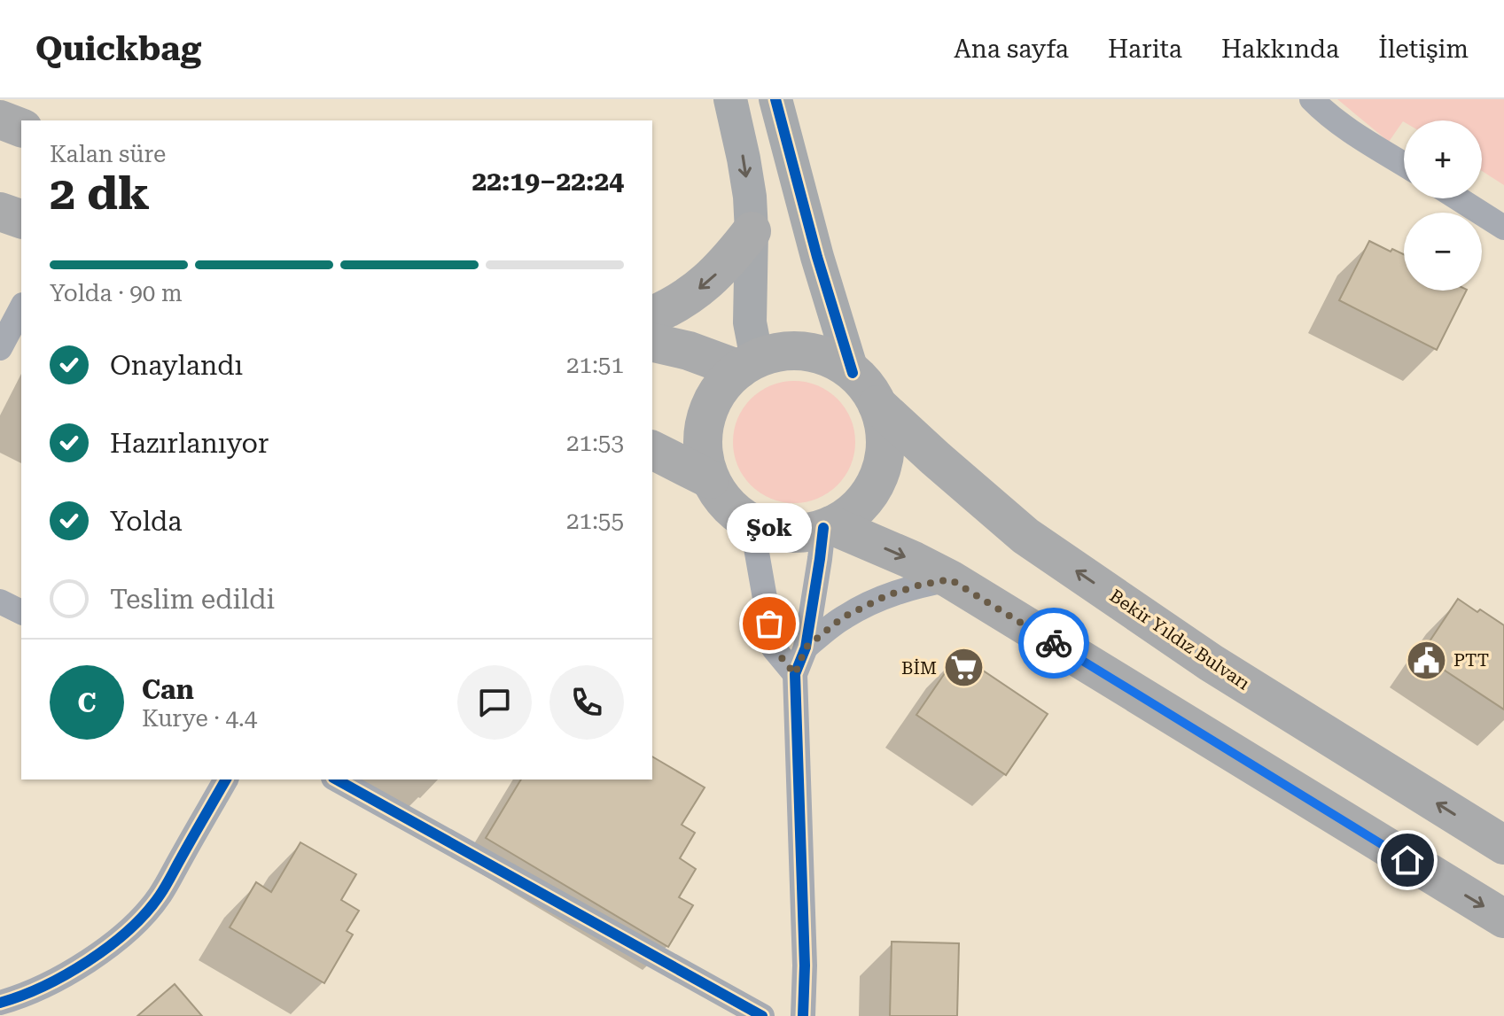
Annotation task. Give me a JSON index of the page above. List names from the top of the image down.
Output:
{
  "streets": {
    "main road": ["Bekir Yıldız Bulvarı"]
  },
  "places": {
    "other": ["Şok"],
    "public building": ["PTT"],
    "supermarket": ["BİM"]
  },
  "page": {
    "header": "Quickbag",
    "nav": [
      "Ana sayfa",
      "Harita",
      "Hakkında",
      "İletişim"
    ],
    "map_buttons": ["+", "−"],
    "heading": ["2 dk", "Kalan süre", "22:19–22:24"],
    "panel": ["Can", "Kurye · 4.4"],
    "bar": "Yolda · 90 m",
    "list": [
      ["Onaylandı", "21:51"],
      ["Hazırlanıyor", "21:53"],
      ["Yolda", "21:55"],
      "Teslim edildi"
    ],
    "bubble": "Şok",
    "round": "C"
  }
}
